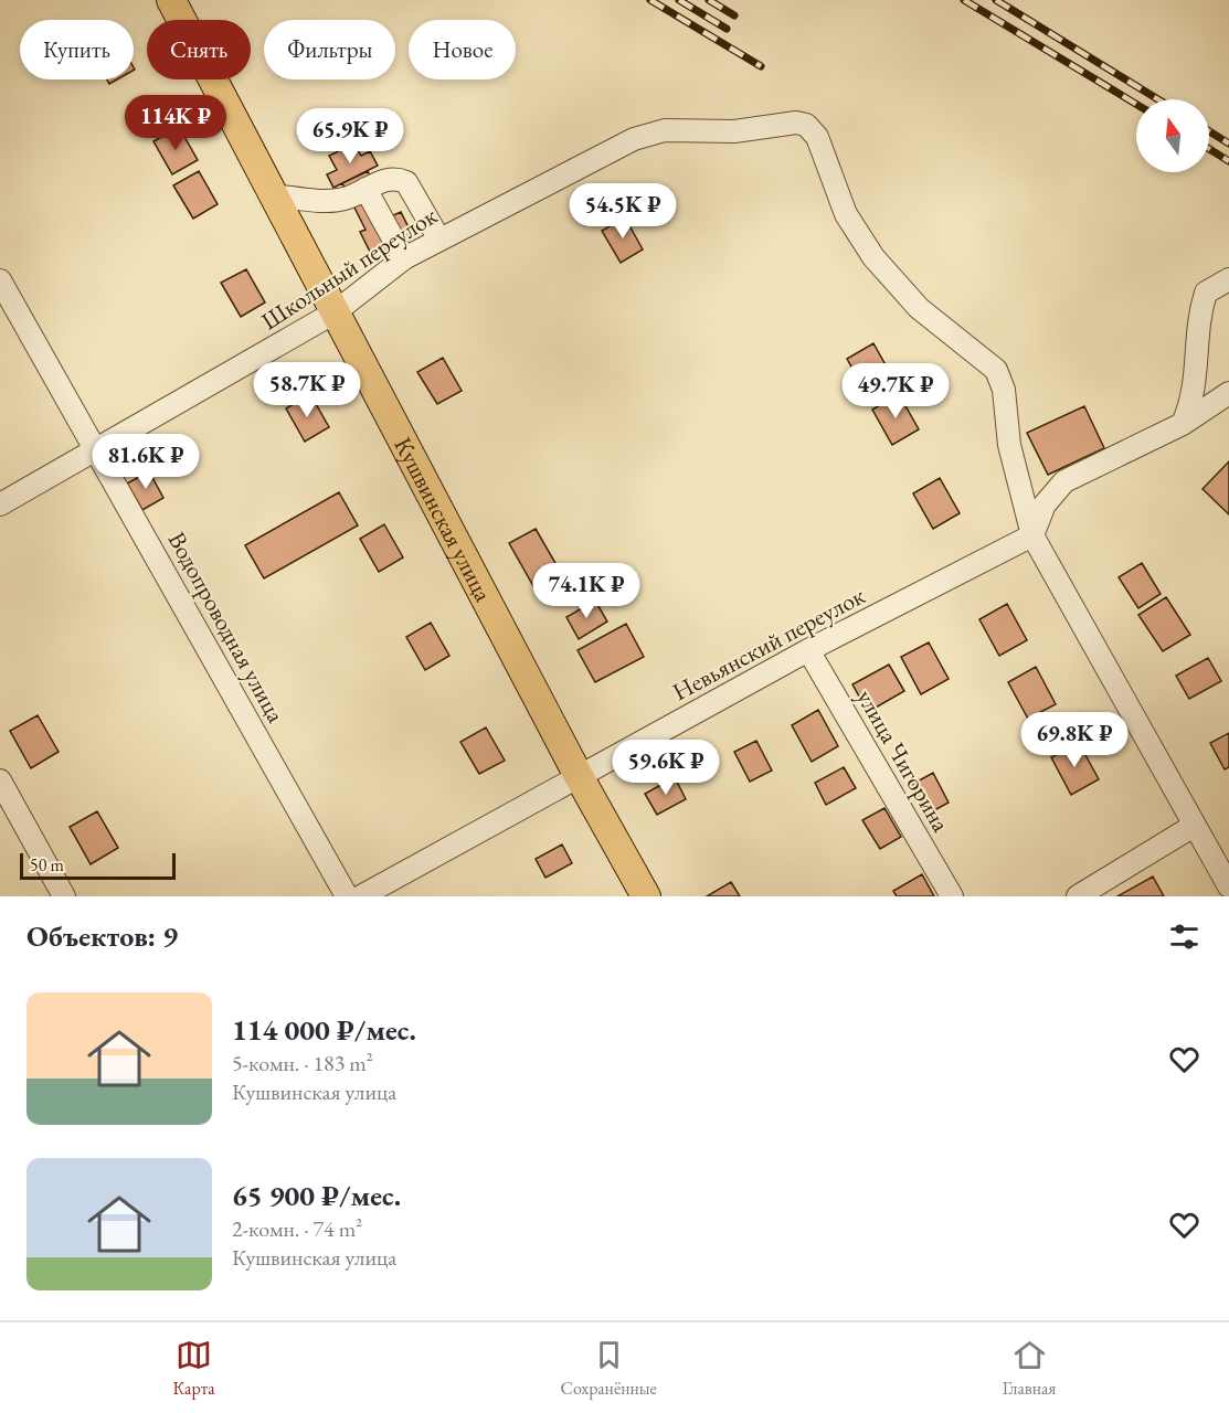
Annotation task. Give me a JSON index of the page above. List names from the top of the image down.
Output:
{
  "streets": {
    "main road": ["Кушвинская улица"],
    "street": [
      "Школьный переулок",
      "Водопроводная улица",
      "Невьянский переулок",
      "улица Чигорина"
    ]
  },
  "crossings": [
    ["Школьный переулок", "Кушвинская улица"],
    ["Школьный переулок", "Водопроводная улица"],
    ["Школьный переулок", "Невьянский переулок"],
    ["Кушвинская улица", "Невьянский переулок"],
    ["Невьянский переулок", "улица Чигорина"]
  ],
  "scale_bar": "50 m",
  "north": "top",
  "page": {
    "chip": [
      "Купить",
      "Снять",
      "Фильтры",
      "Новое"
    ],
    "price": [
      "114K ₽",
      "65.9K ₽",
      "54.5K ₽",
      "58.7K ₽",
      "49.7K ₽",
      "81.6K ₽",
      "74.1K ₽",
      "69.8K ₽",
      "59.6K ₽"
    ],
    "scale": "50 m",
    "heading": "Объектов: 9",
    "list": [
      {
        "name": "114 000 ₽/мес.",
        "note": "5-комн. · 183 m² · Кушвинская улица"
      },
      {
        "name": "65 900 ₽/мес.",
        "note": "2-комн. · 74 m² · Кушвинская улица"
      }
    ],
    "tabs": ["Карта", "Сохранённые", "Главная"]
  }
}
